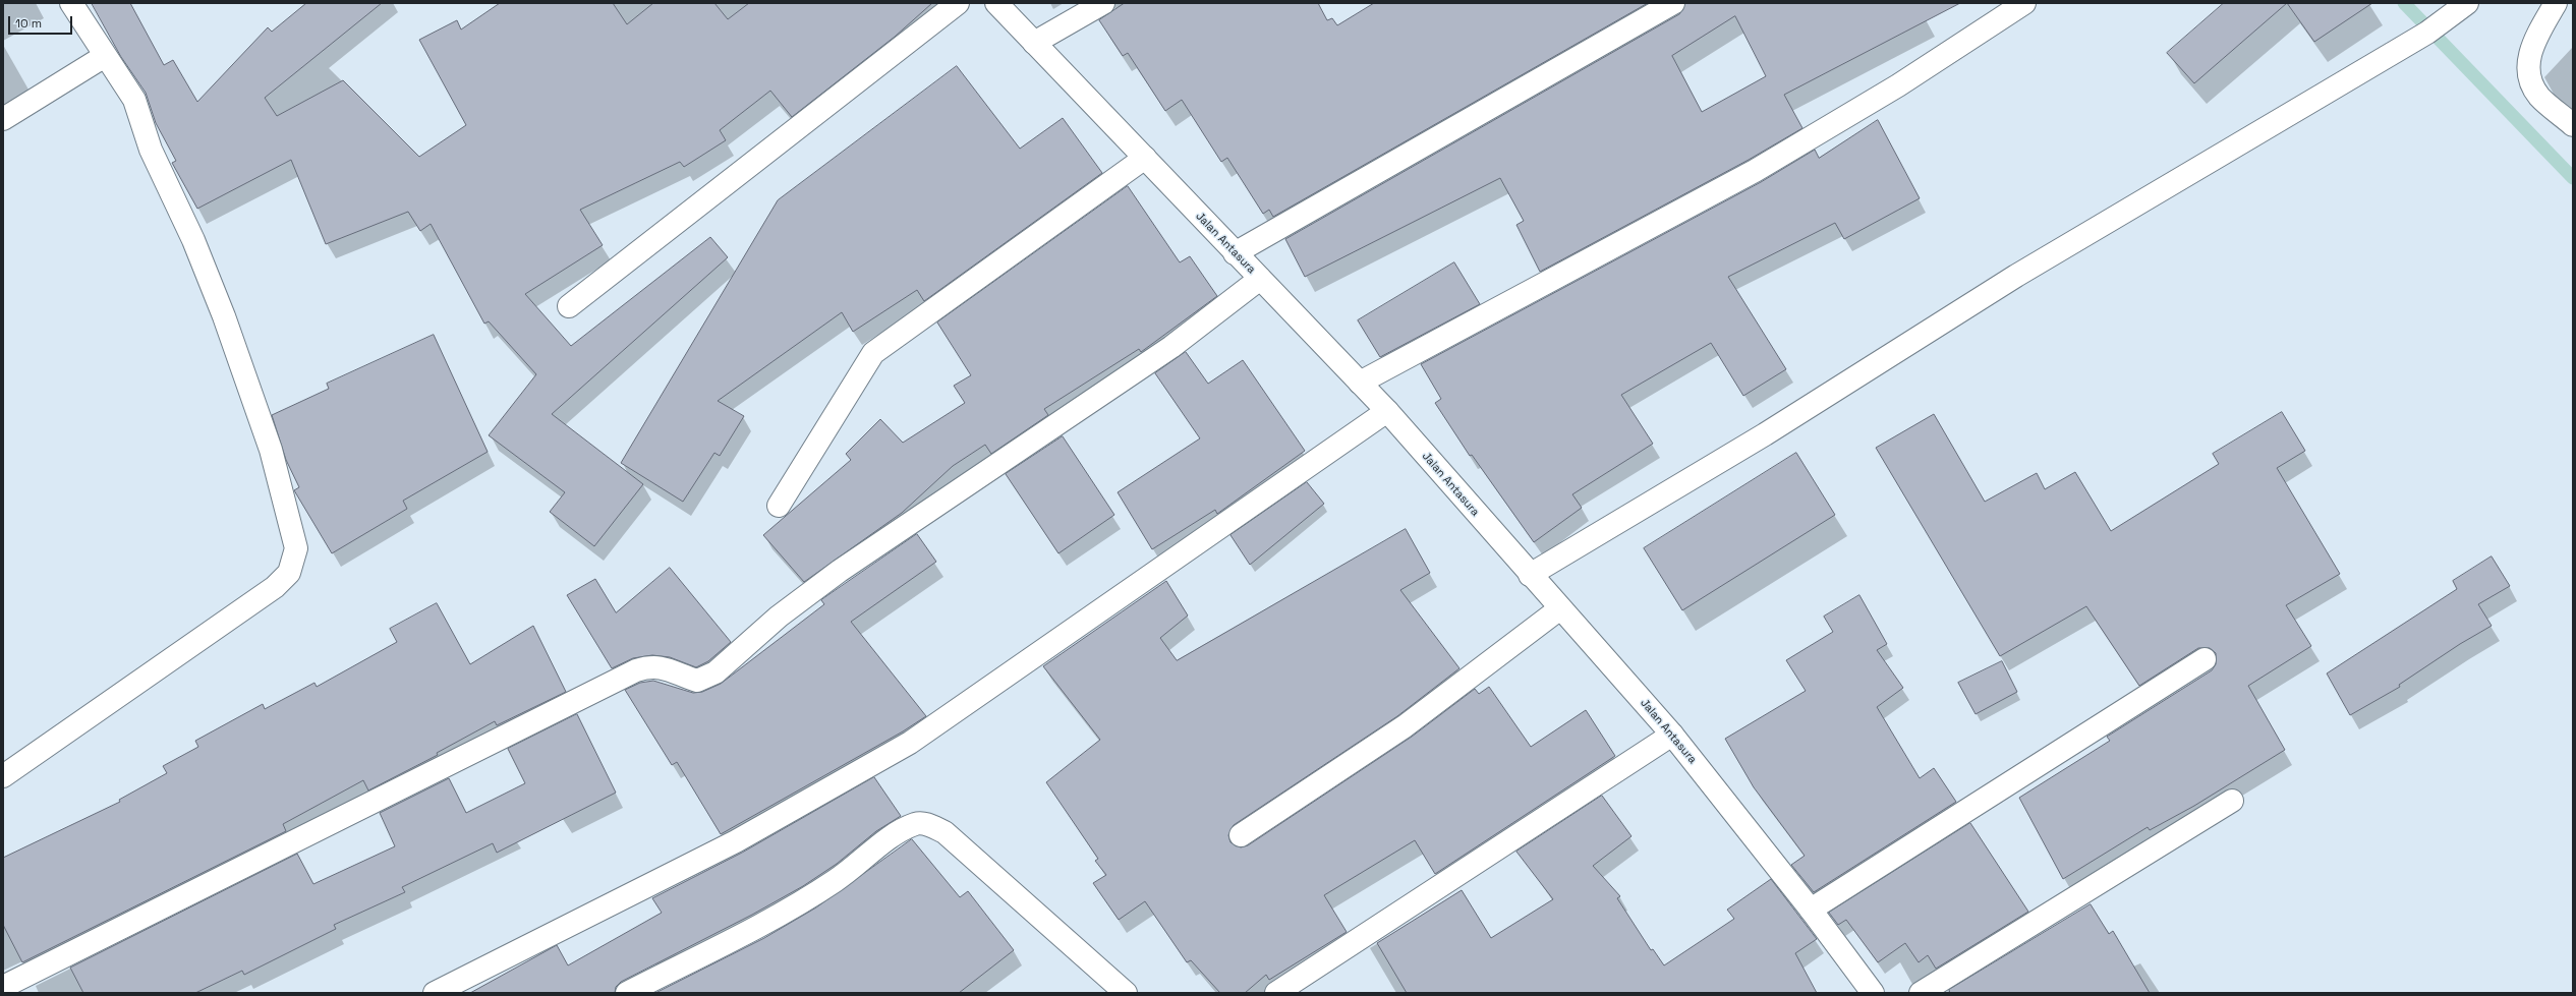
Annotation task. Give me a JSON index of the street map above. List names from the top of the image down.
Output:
{
  "streets": {
    "street": ["Jalan Antasura"]
  },
  "scale_bar": "10 m"
}
